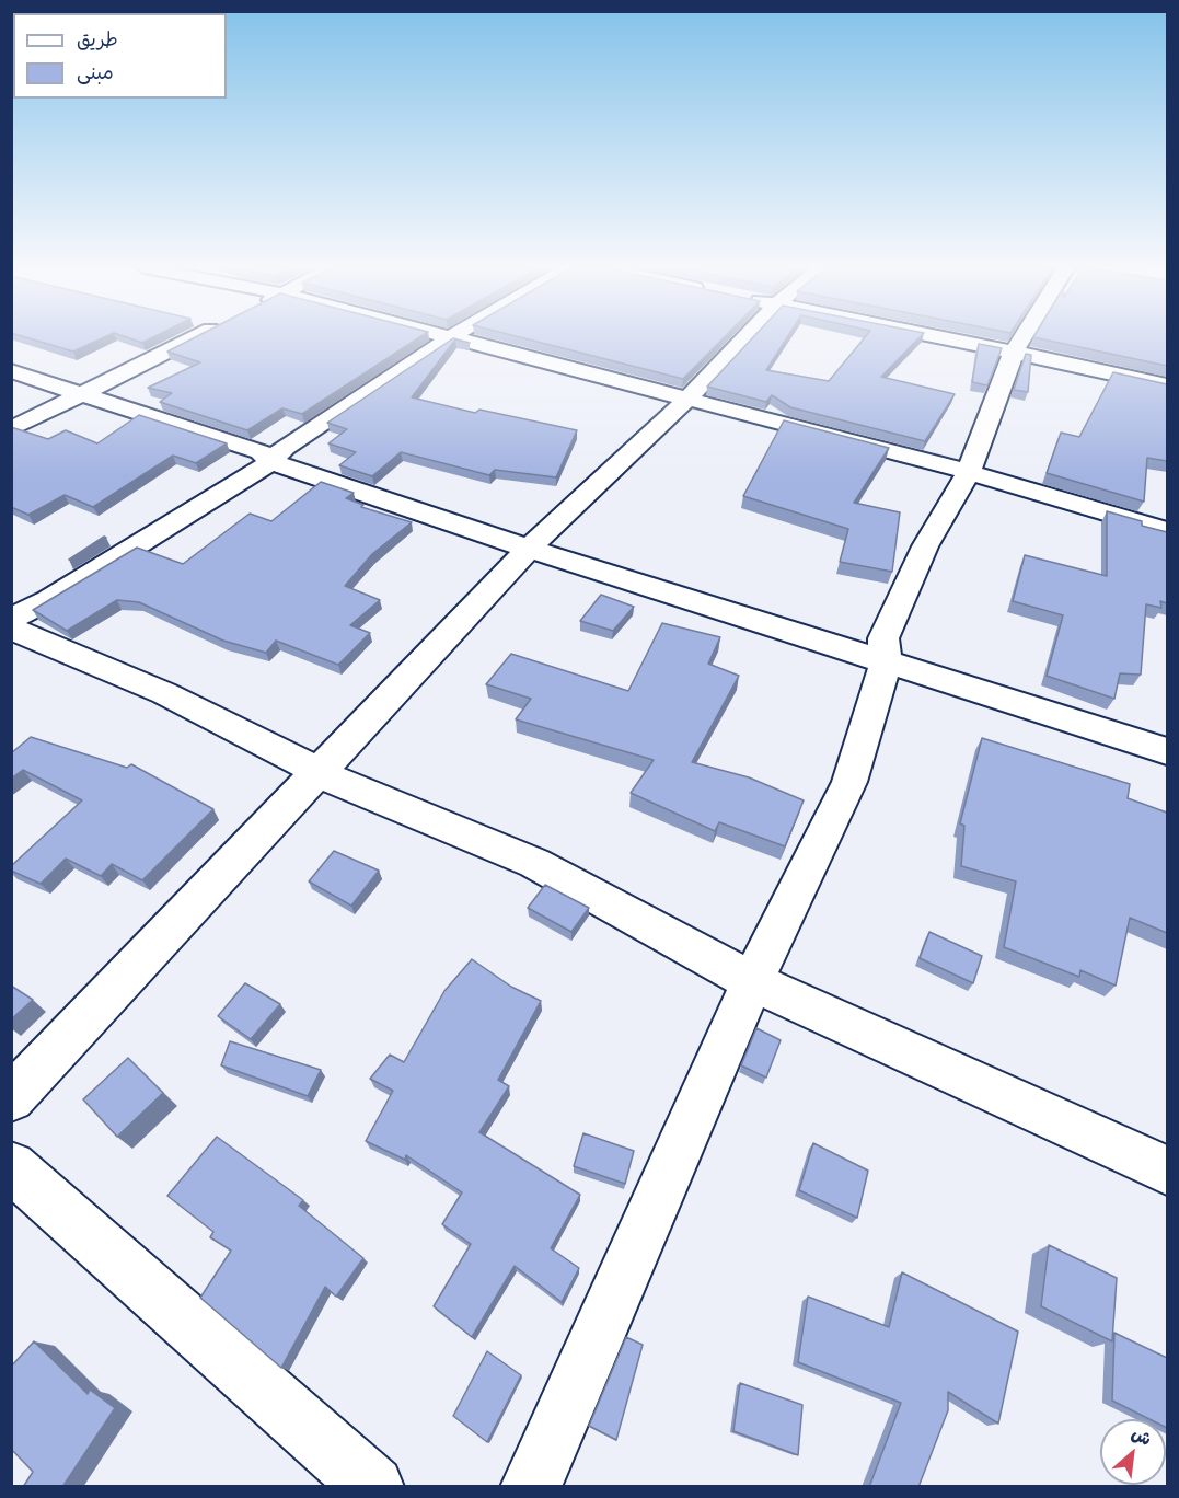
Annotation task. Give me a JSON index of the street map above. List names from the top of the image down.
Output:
{
  "legend": ["طريق", "مبنى"],
  "north": "top right"
}
